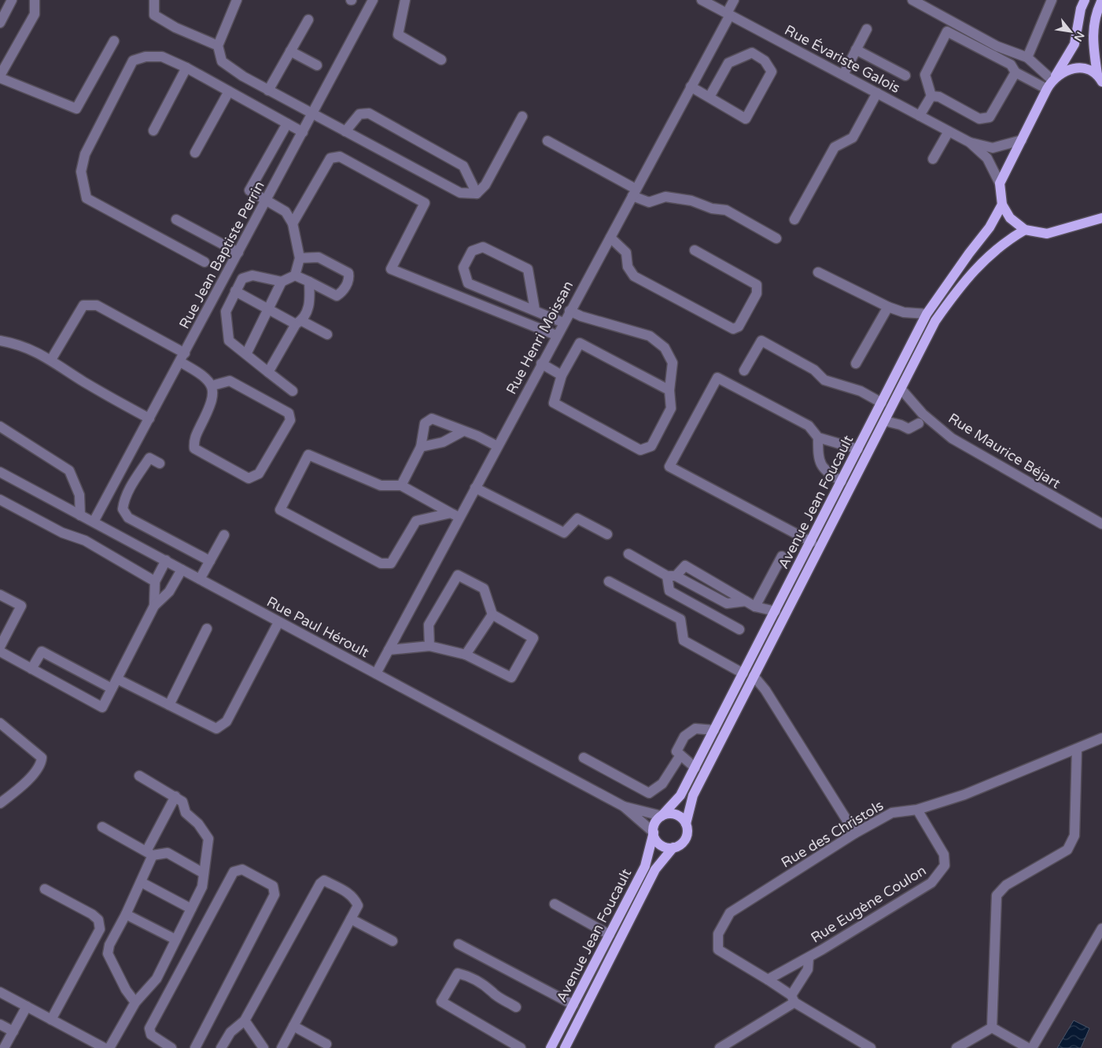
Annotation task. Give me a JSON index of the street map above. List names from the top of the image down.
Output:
{
  "streets": {
    "main road": ["Avenue Jean Foucault"],
    "street": [
      "Rue Évariste Galois",
      "Rue Jean Baptiste Perrin",
      "Rue Henri Moissan",
      "Rue Maurice Béjart",
      "Rue Paul Héroult",
      "Rue des Christols",
      "Rue Eugène Coulon"
    ]
  },
  "crossings": [
    ["Rue Évariste Galois", "Rue Henri Moissan"],
    ["Rue Jean Baptiste Perrin", "Rue Paul Héroult"],
    ["Rue Henri Moissan", "Rue Paul Héroult"],
    ["Rue Maurice Béjart", "Avenue Jean Foucault"],
    ["Avenue Jean Foucault", "Rue Paul Héroult"],
    ["Rue des Christols", "Rue Eugène Coulon"]
  ],
  "north": "bottom right"
}
